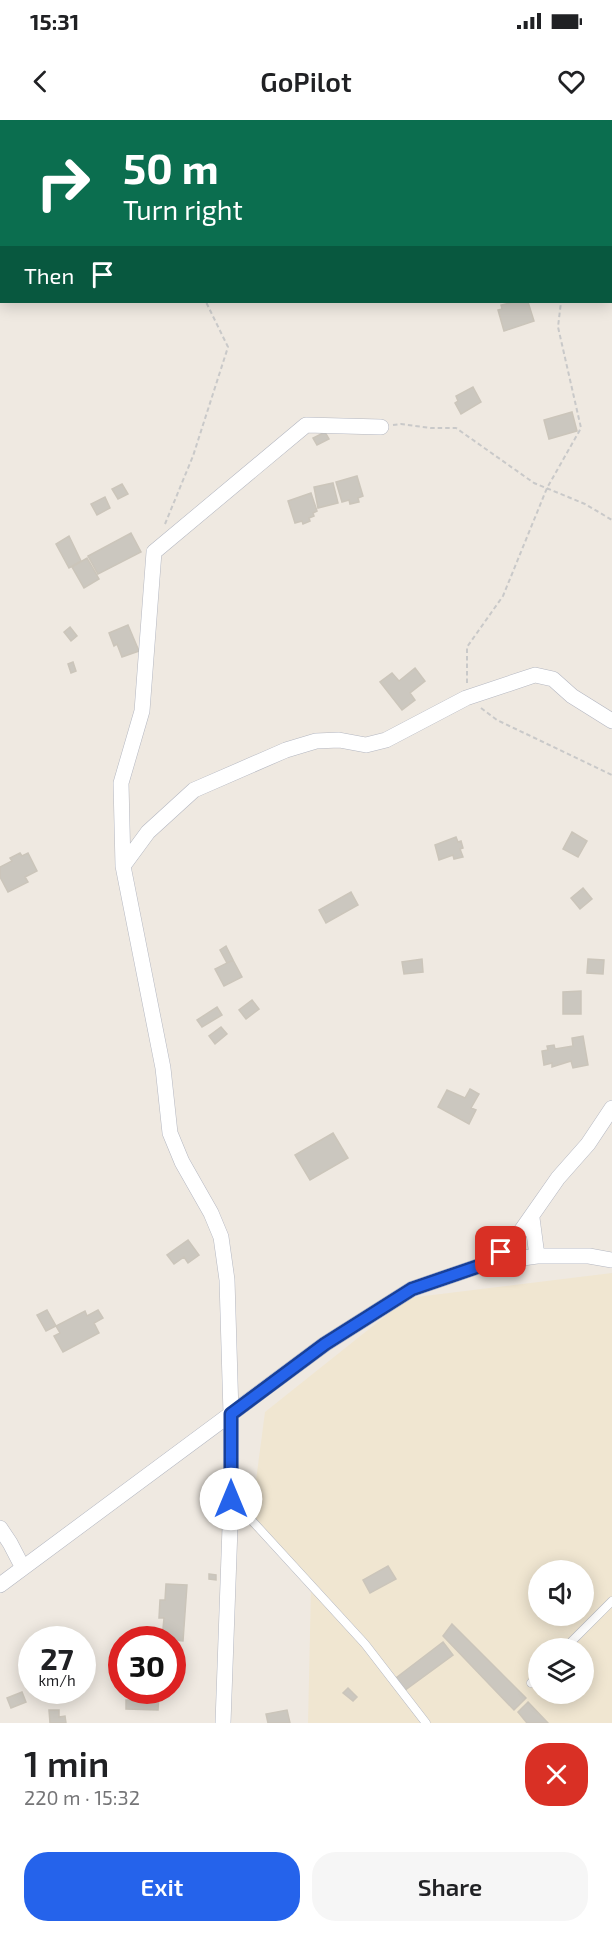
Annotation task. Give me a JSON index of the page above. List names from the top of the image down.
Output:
{
  "page": {
    "status": "15:31",
    "header": "GoPilot",
    "turn": ["50 m", "Turn right"],
    "then": "Then",
    "speed": "27 km/h",
    "limit": "30",
    "heading": ["1 min", "220 m · 15:32"],
    "buttons": ["Exit", "Share"]
  }
}
